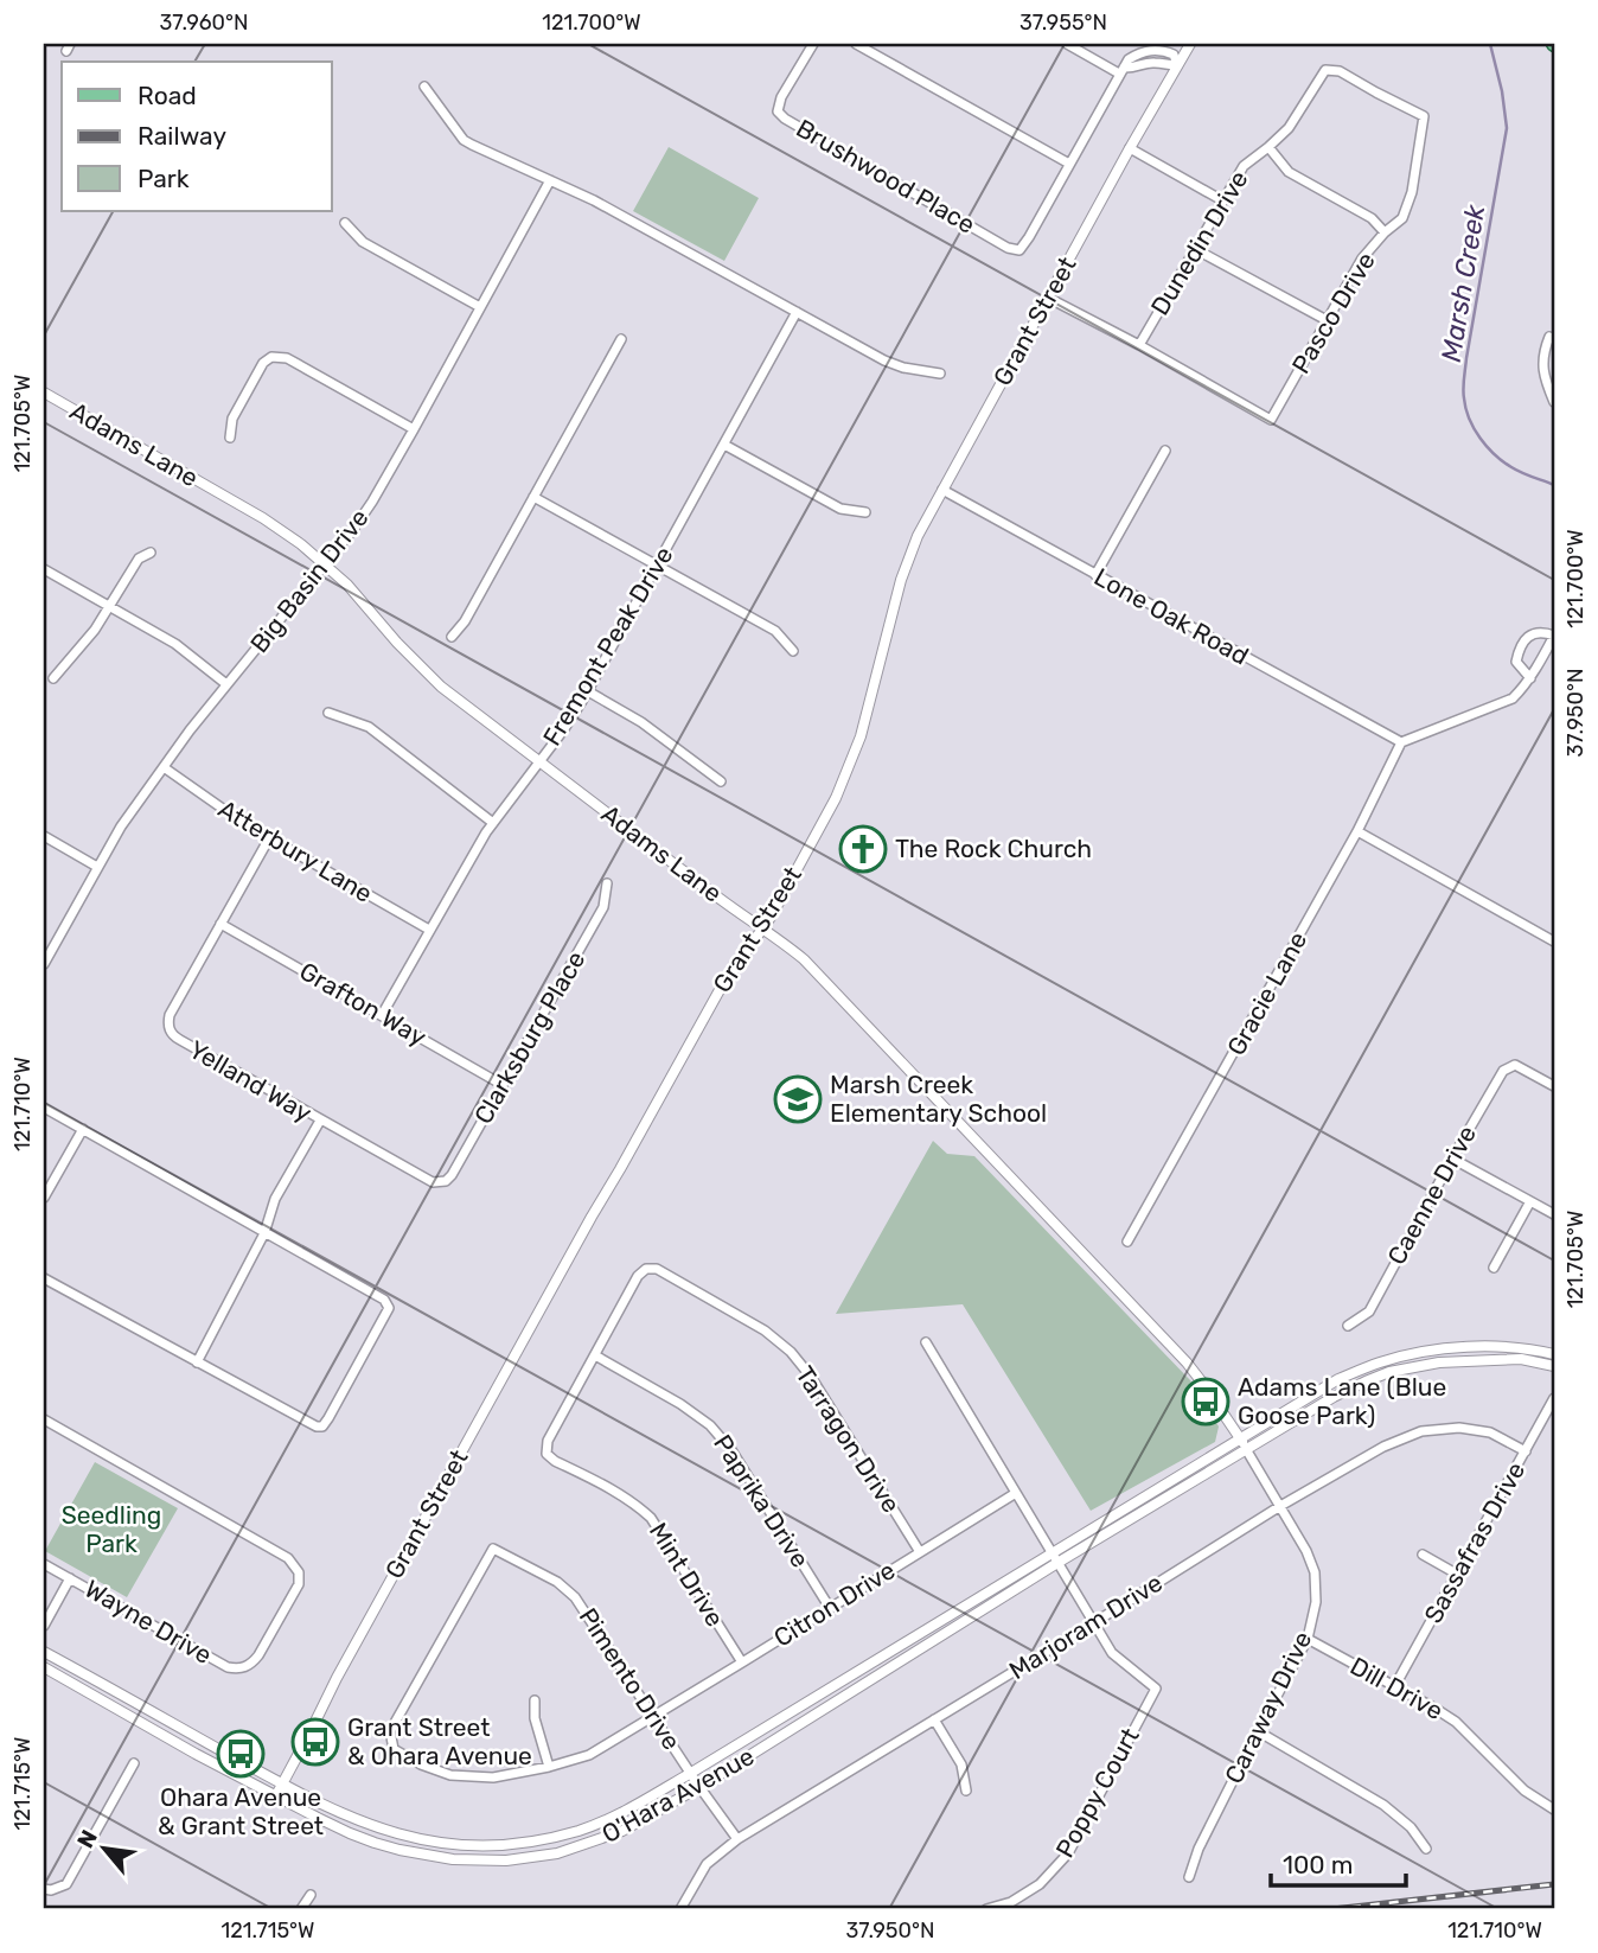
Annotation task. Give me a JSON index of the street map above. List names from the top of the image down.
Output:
{
  "streets": {
    "street": [
      "Brushwood Place",
      "Dunedin Drive",
      "Pasco Drive",
      "Grant Street",
      "Adams Lane",
      "Big Basin Drive",
      "Lone Oak Road",
      "Fremont Peak Drive",
      "Atterbury Lane",
      "Gracie Lane",
      "Grafton Way",
      "Clarksburg Place",
      "Yelland Way",
      "Caenne Drive",
      "Tarragon Drive",
      "Paprika Drive",
      "Sassafras Drive",
      "Mint Drive",
      "Citron Drive",
      "Wayne Drive",
      "Marjoram Drive",
      "Pimento Drive",
      "Dill Drive",
      "Caraway Drive",
      "Poppy Court",
      "O'Hara Avenue"
    ]
  },
  "crossings": [
    ["Dunedin Drive", "Pasco Drive"],
    ["Grant Street", "Adams Lane"],
    ["Grant Street", "Lone Oak Road"],
    ["Grant Street", "O'Hara Avenue"],
    ["Adams Lane", "Big Basin Drive"],
    ["Adams Lane", "Fremont Peak Drive"],
    ["Adams Lane", "O'Hara Avenue"],
    ["Big Basin Drive", "Atterbury Lane"],
    ["Lone Oak Road", "Gracie Lane"],
    ["Fremont Peak Drive", "Atterbury Lane"],
    ["Fremont Peak Drive", "Grafton Way"],
    ["Atterbury Lane", "Yelland Way"],
    ["Grafton Way", "Clarksburg Place"],
    ["Grafton Way", "Yelland Way"],
    ["Clarksburg Place", "Yelland Way"],
    ["Tarragon Drive", "Paprika Drive"],
    ["Tarragon Drive", "Mint Drive"],
    ["Tarragon Drive", "Citron Drive"],
    ["Paprika Drive", "Mint Drive"],
    ["Paprika Drive", "Citron Drive"],
    ["Sassafras Drive", "Marjoram Drive"],
    ["Sassafras Drive", "Dill Drive"],
    ["Mint Drive", "Citron Drive"],
    ["Citron Drive", "Pimento Drive"],
    ["Marjoram Drive", "Pimento Drive"],
    ["Marjoram Drive", "Caraway Drive"],
    ["Marjoram Drive", "Poppy Court"],
    ["Pimento Drive", "O'Hara Avenue"],
    ["Dill Drive", "Caraway Drive"],
    ["Caraway Drive", "O'Hara Avenue"]
  ],
  "water": ["Marsh Creek"],
  "parks": ["Seedling Park"],
  "places": {
    "church": ["The Rock Church"],
    "school or university": ["Marsh Creek Elementary School"],
    "bus stop": ["Adams Lane (Blue Goose Park)", "Grant Street & Ohara Avenue", "Ohara Avenue & Grant Street"]
  },
  "legend": ["Road", "Railway", "Park"],
  "scale_bar": "100 m",
  "north": "top left",
  "coordinates": [
    "37.960°N",
    "121.700°W",
    "37.955°N",
    "121.705°W",
    "37.950°N",
    "121.710°W",
    "121.715°W"
  ]
}
